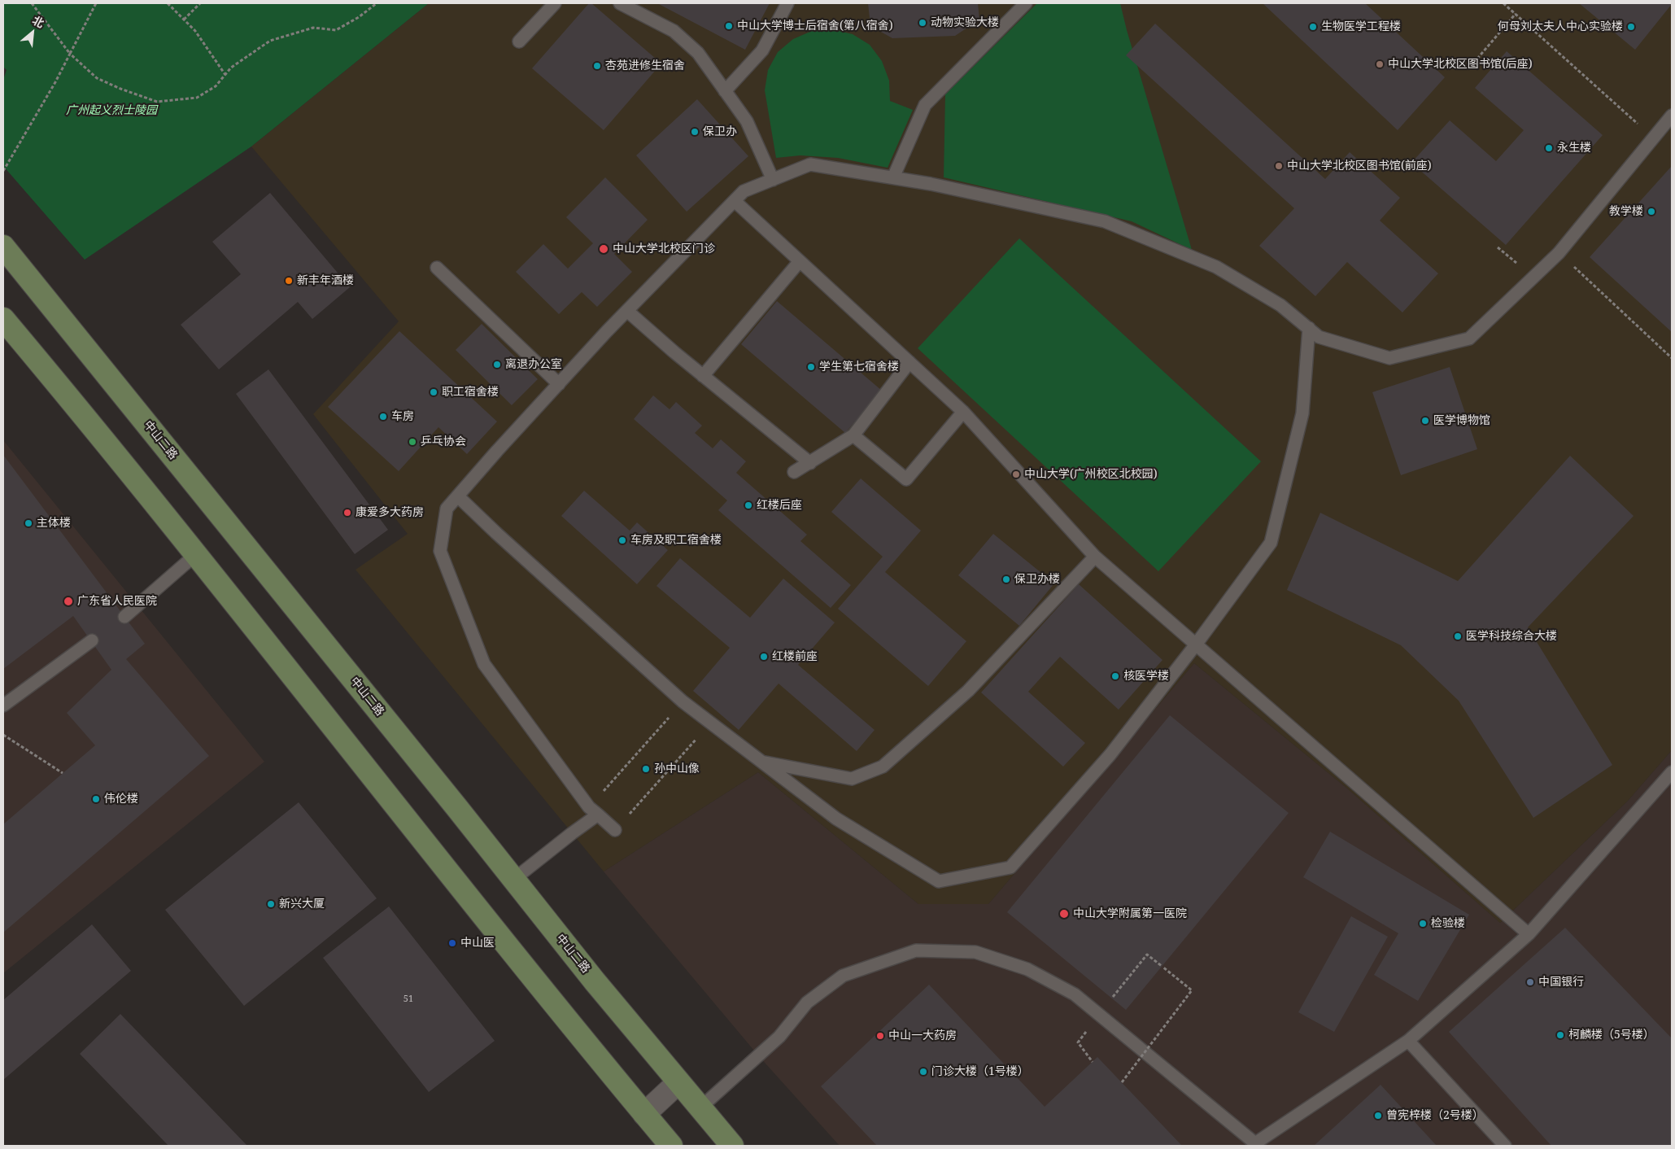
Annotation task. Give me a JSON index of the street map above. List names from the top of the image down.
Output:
{
  "streets": {
    "main road": ["中山二路"]
  },
  "parks": ["广州起义烈士陵园"],
  "places": [
    "动物实验大楼",
    "中山大学博士后宿舍(第八宿舍)",
    "生物医学工程楼",
    "何母刘太夫人中心实验楼",
    "中山大学北校区图书馆(后座)",
    "杏苑进修生宿舍",
    "保卫办",
    "永生楼",
    "中山大学北校区图书馆(前座)",
    "教学楼",
    "中山大学北校区门诊",
    "新丰年酒楼",
    "离退办公室",
    "学生第七宿舍楼",
    "职工宿舍楼",
    "车房",
    "医学博物馆",
    "乒乓协会",
    "中山大学(广州校区北校园)",
    "红楼后座",
    "康爱多大药房",
    "主体楼",
    "车房及职工宿舍楼",
    "保卫办楼",
    "广东省人民医院",
    "医学科技综合大楼",
    "红楼前座",
    "核医学楼",
    "孙中山像",
    "伟伦楼",
    "新兴大厦",
    "中山大学附属第一医院",
    "检验楼",
    "中山医",
    "中国银行",
    "柯麟楼（5号楼）",
    "中山一大药房",
    "门诊大楼（1号楼）",
    "曾宪梓楼（2号楼）"
  ],
  "house_numbers": ["51"],
  "north": "top right"
}
